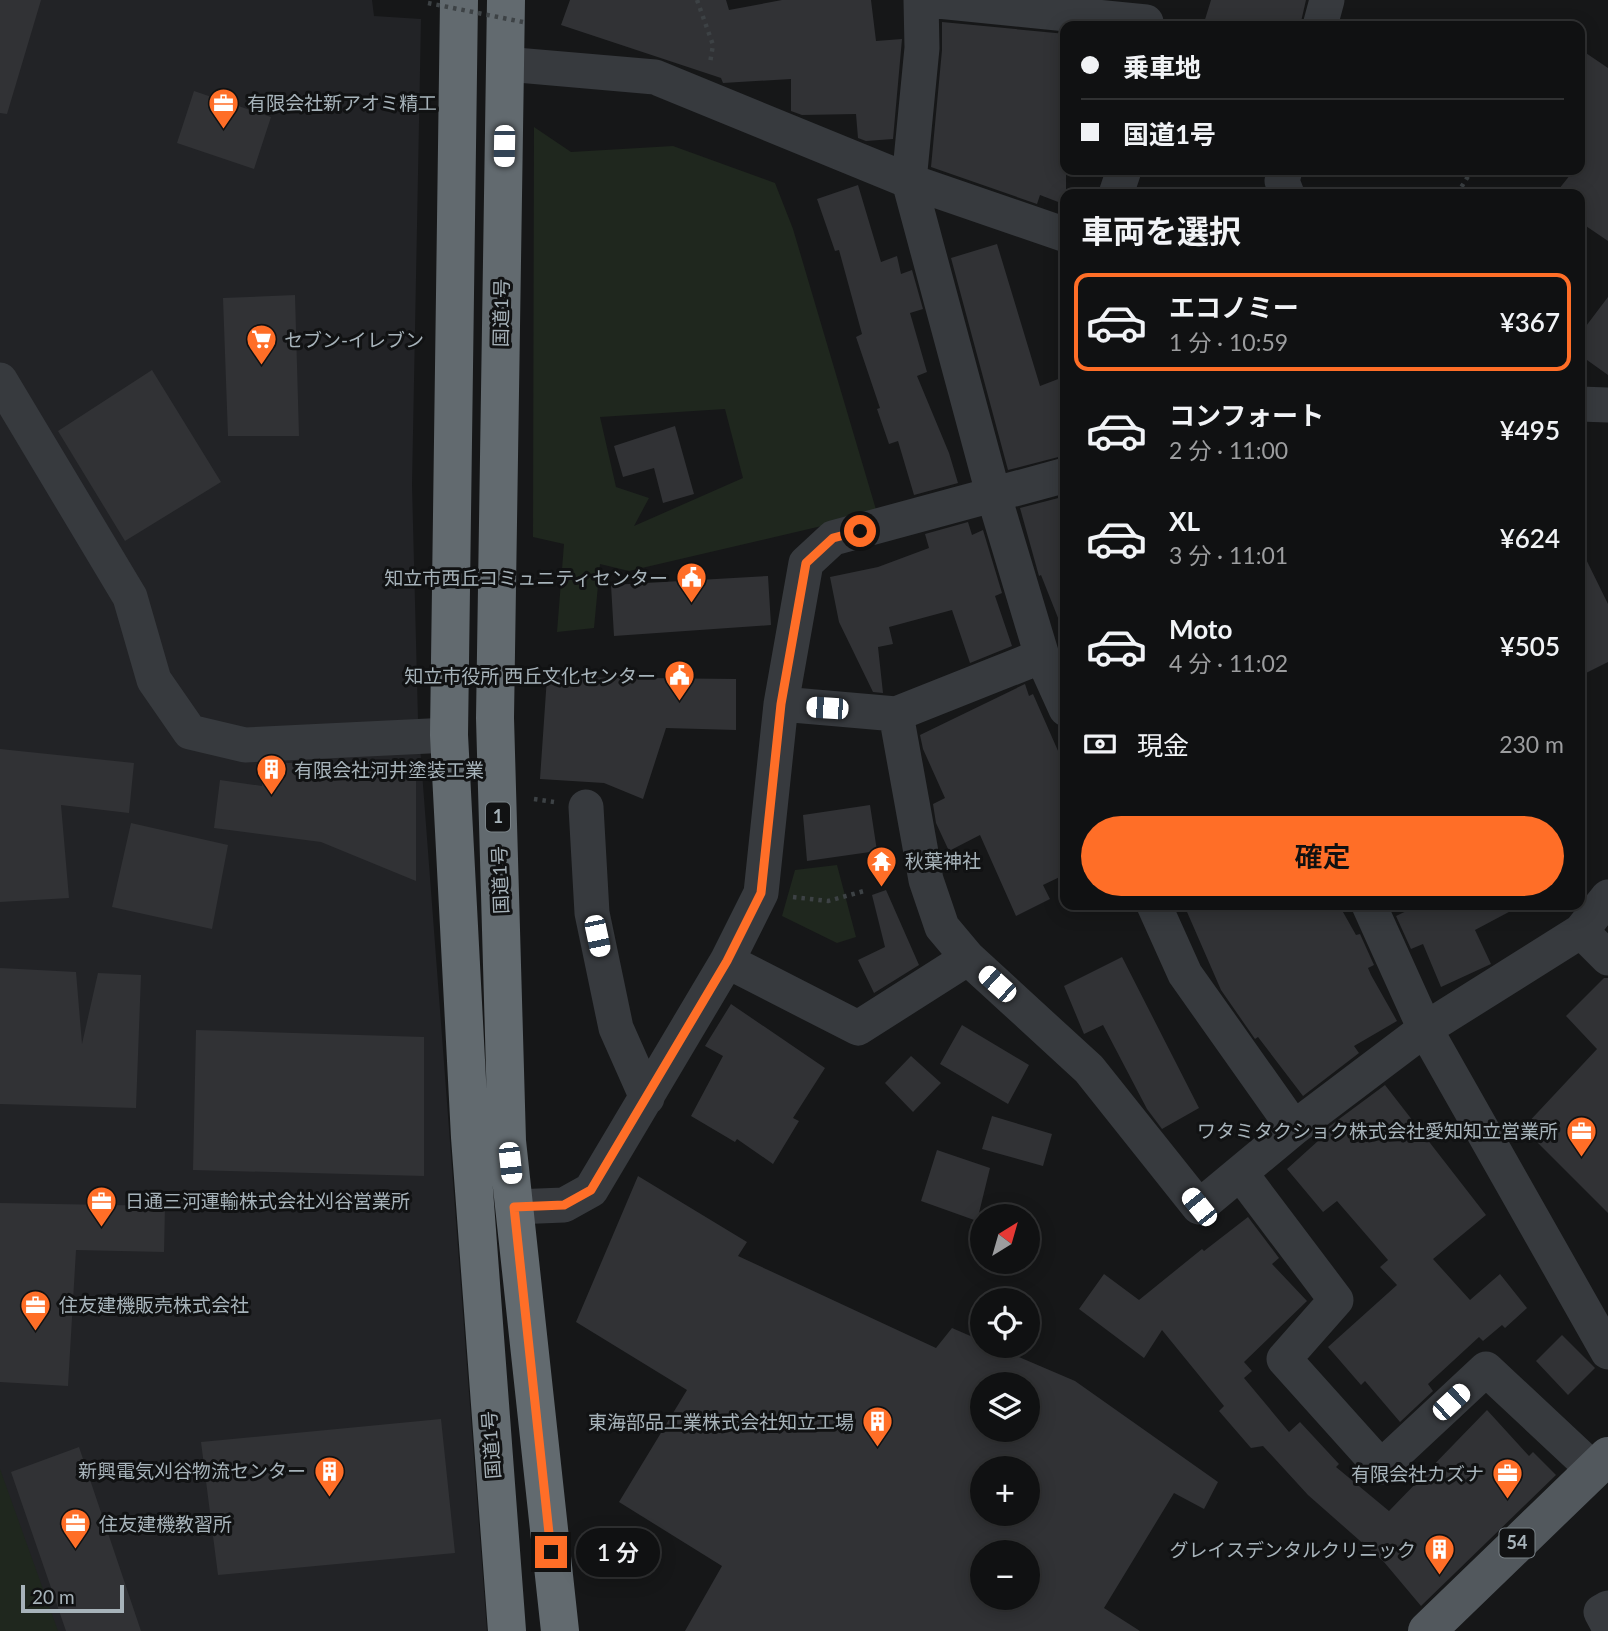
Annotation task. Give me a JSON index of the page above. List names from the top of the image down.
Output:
{
  "streets": {
    "highway": ["国道1号", "1"],
    "main road": ["54"]
  },
  "places": {
    "office": [
      "有限会社新アオミ精工",
      "ワタミタクショク株式会社愛知知立営業所",
      "日通三河運輸株式会社刈谷営業所",
      "住友建機販売株式会社",
      "有限会社カズナ",
      "住友建機教習所"
    ],
    "supermarket": ["セブン-イレブン"],
    "public building": ["知立市西丘コミュニティセンター", "知立市役所 西丘文化センター"],
    "building": [
      "有限会社河井塗装工業",
      "東海部品工業株式会社知立工場",
      "新興電気刈谷物流センター",
      "グレイスデンタルクリニック"
    ],
    "temple": ["秋葉神社"]
  },
  "scale_bar": "20 m",
  "north": "top right",
  "page": {
    "banner": ["乗車地", "国道1号"],
    "heading": "車両を選択",
    "list": [
      {
        "name": "エコノミー",
        "note": "1 分 · 10:59",
        "value": "¥367"
      },
      {
        "name": "コンフォート",
        "note": "2 分 · 11:00",
        "value": "¥495"
      },
      {
        "name": "XL",
        "note": "3 分 · 11:01",
        "value": "¥624"
      },
      {
        "name": "Moto",
        "note": "4 分 · 11:02",
        "value": "¥505"
      }
    ],
    "pay": ["現金", "230 m"],
    "buttons": "確定",
    "map_buttons": ["+", "−"],
    "bubble": "1 分",
    "scale": "20 m"
  }
}
